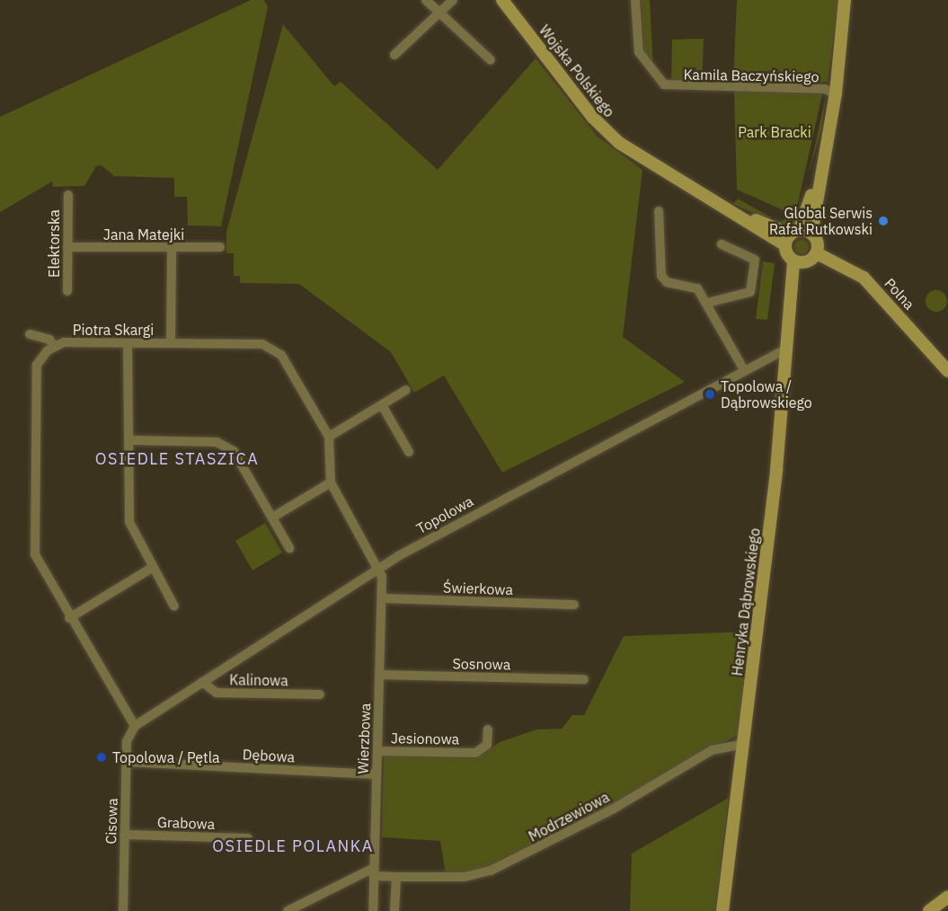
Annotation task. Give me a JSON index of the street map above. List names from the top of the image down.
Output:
{
  "streets": {
    "street": [
      "Wojska Polskiego",
      "Kamila Baczyńskiego",
      "Jana Matejki",
      "Elektorska",
      "Polna",
      "Piotra Skargi",
      "Topolowa",
      "Świerkowa",
      "Henryka Dąbrowskiego",
      "Sosnowa",
      "Kalinowa",
      "Wierzbowa",
      "Jesionowa",
      "Dębowa",
      "Modrzewiowa",
      "Cisowa",
      "Grabowa"
    ]
  },
  "crossings": [
    ["Jana Matejki", "Elektorska"],
    ["Piotra Skargi", "Topolowa"],
    ["Piotra Skargi", "Cisowa"],
    ["Topolowa", "Henryka Dąbrowskiego"],
    ["Topolowa", "Kalinowa"],
    ["Topolowa", "Wierzbowa"],
    ["Topolowa", "Cisowa"],
    ["Świerkowa", "Wierzbowa"],
    ["Henryka Dąbrowskiego", "Modrzewiowa"],
    ["Sosnowa", "Wierzbowa"],
    ["Wierzbowa", "Jesionowa"],
    ["Wierzbowa", "Dębowa"],
    ["Wierzbowa", "Modrzewiowa"],
    ["Dębowa", "Cisowa"],
    ["Cisowa", "Grabowa"]
  ],
  "districts": ["OSIEDLE STASZICA", "OSIEDLE POLANKA"],
  "parks": ["Park Bracki"],
  "places": ["Global Serwis Rafał Rutkowski", "Topolowa / Dąbrowskiego", "Topolowa / Pętla"]
}
